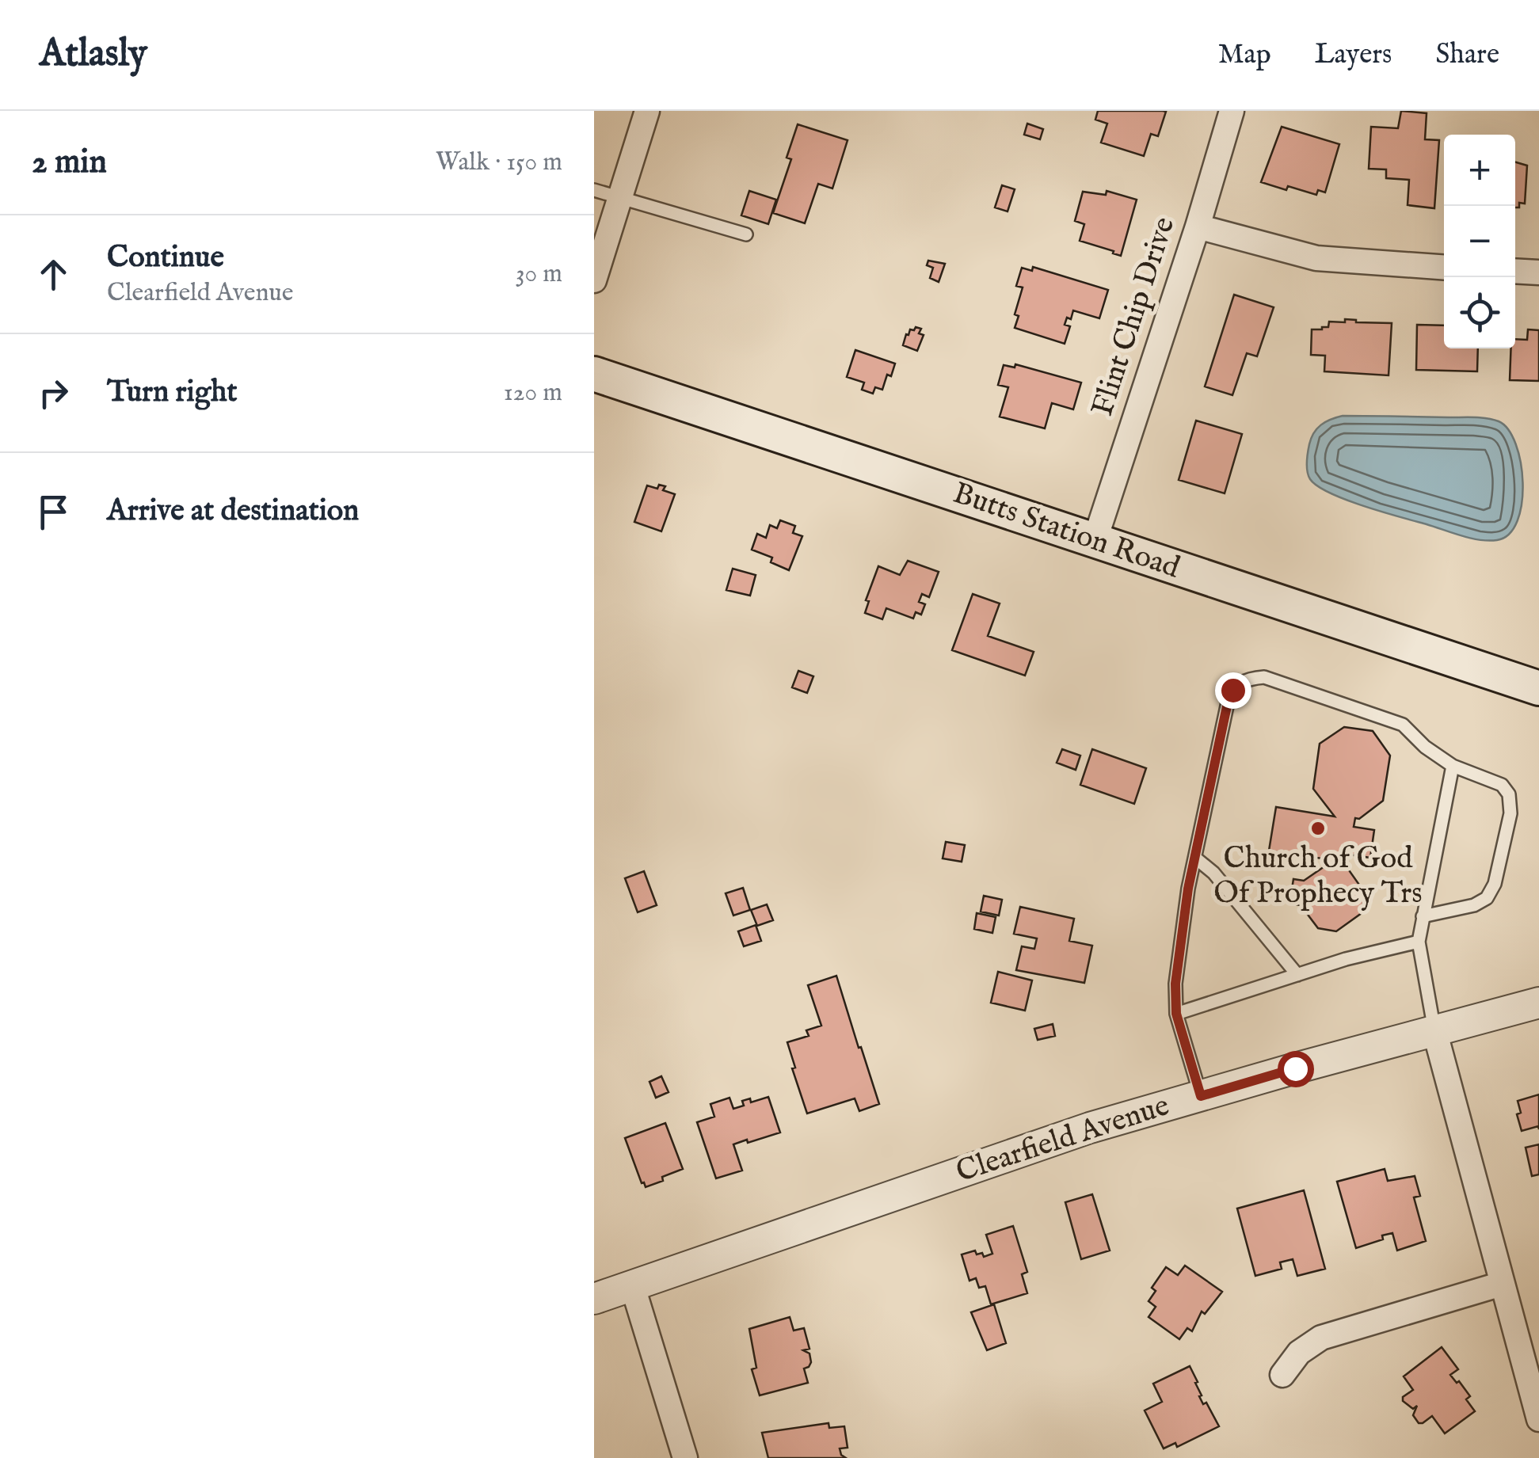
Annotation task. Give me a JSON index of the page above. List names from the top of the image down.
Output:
{
  "streets": {
    "main road": ["Butts Station Road"],
    "street": ["Flint Chip Drive", "Clearfield Avenue"]
  },
  "crossings": [
    ["Flint Chip Drive", "Butts Station Road"]
  ],
  "places": ["Church of God Of Prophecy Trs"],
  "page": {
    "header": "Atlasly",
    "nav": ["Map", "Layers", "Share"],
    "heading": ["2 min", "Walk · 150 m"],
    "map_buttons": ["+", "−"],
    "list": [
      ["Continue", "Clearfield Avenue", "30 m"],
      ["Turn right", "120 m"],
      "Arrive at destination"
    ]
  }
}
